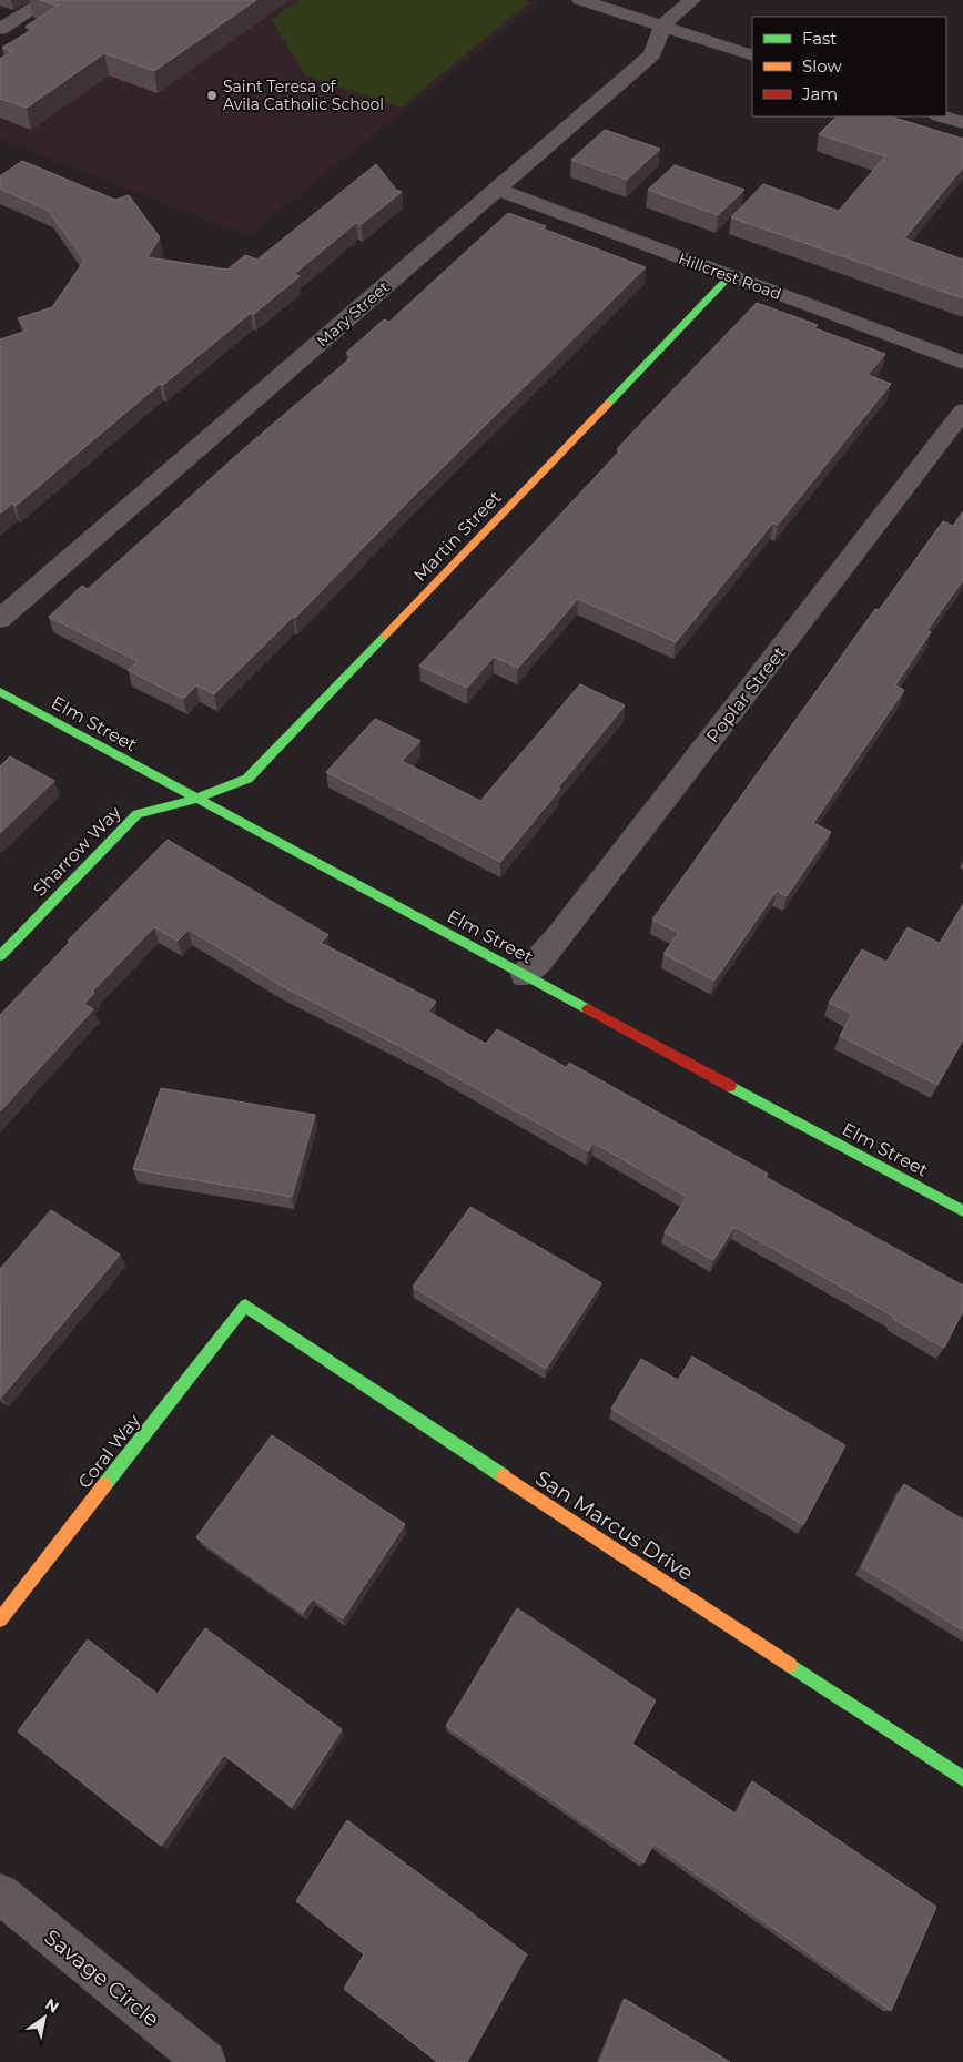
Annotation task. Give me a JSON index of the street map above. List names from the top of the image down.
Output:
{
  "streets": {
    "street": [
      "Hillcrest Road",
      "Mary Street",
      "Martin Street",
      "Poplar Street",
      "Elm Street",
      "Sharrow Way",
      "Coral Way",
      "San Marcus Drive",
      "Savage Circle"
    ]
  },
  "crossings": [
    ["Hillcrest Road", "Mary Street"],
    ["Hillcrest Road", "Martin Street"],
    ["Martin Street", "Elm Street"],
    ["Martin Street", "Sharrow Way"],
    ["Poplar Street", "Elm Street"],
    ["Elm Street", "Sharrow Way"],
    ["Coral Way", "San Marcus Drive"]
  ],
  "places": ["Saint Teresa of Avila Catholic School"],
  "legend": ["Fast", "Slow", "Jam"],
  "north": "top right"
}
